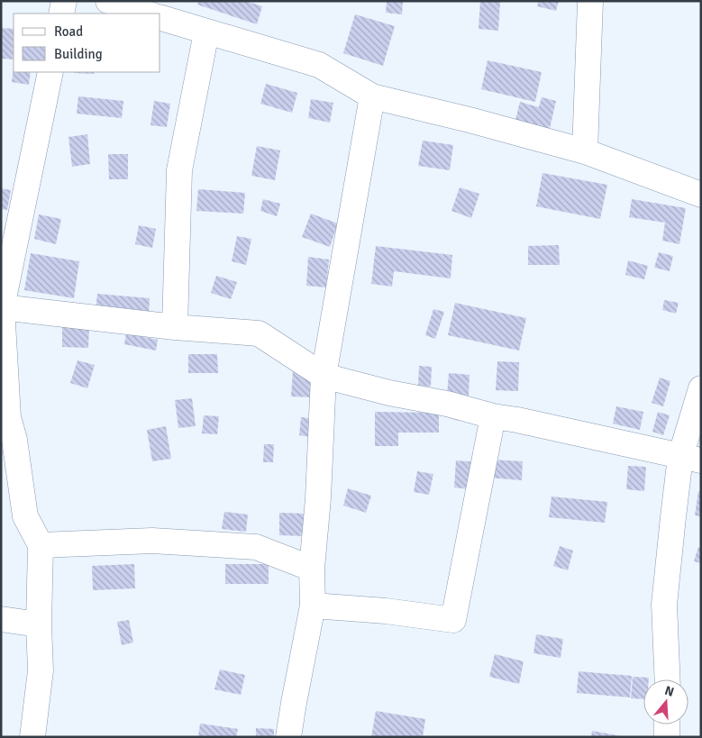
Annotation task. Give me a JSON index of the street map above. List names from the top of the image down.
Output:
{
  "legend": ["Road", "Building"],
  "north": "top"
}
